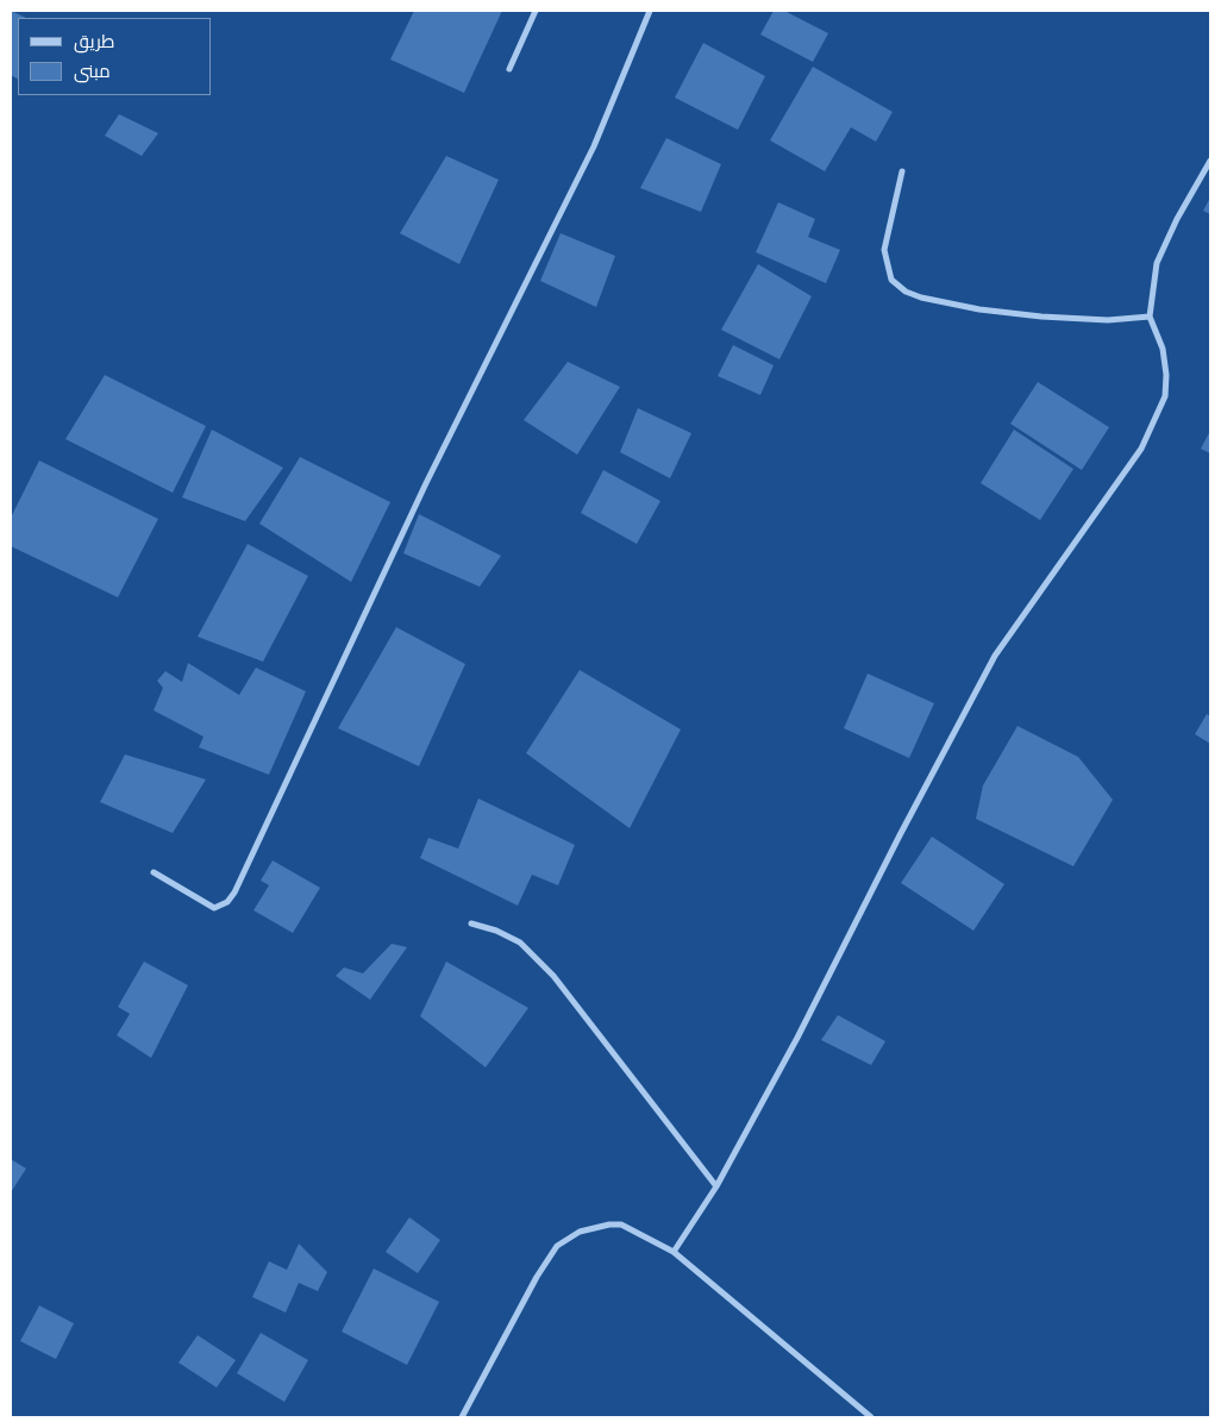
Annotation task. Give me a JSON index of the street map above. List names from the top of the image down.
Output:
{
  "legend": ["طريق", "مبنى"]
}
